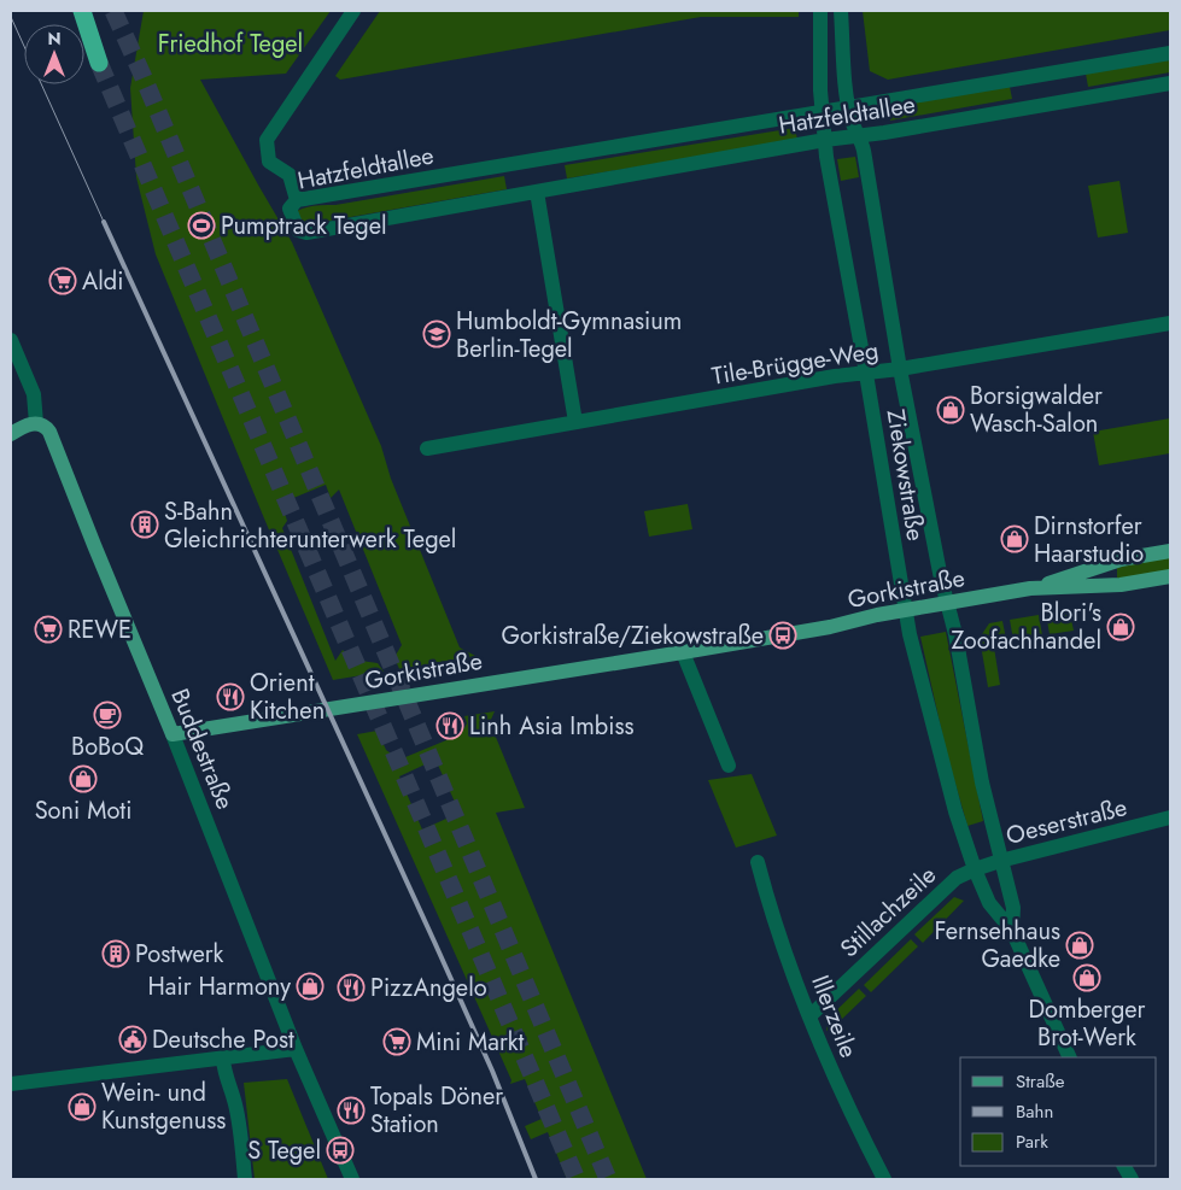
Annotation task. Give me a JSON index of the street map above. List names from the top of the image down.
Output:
{
  "streets": {
    "main road": ["Gorkistraße", "Buddestraße"],
    "street": [
      "Hatzfeldtallee",
      "Tile-Brügge-Weg",
      "Ziekowstraße",
      "Oeserstraße",
      "Stillachzeile",
      "Illerzeile"
    ]
  },
  "crossings": [
    ["Hatzfeldtallee", "Ziekowstraße"],
    ["Tile-Brügge-Weg", "Ziekowstraße"],
    ["Ziekowstraße", "Gorkistraße"],
    ["Ziekowstraße", "Oeserstraße"],
    ["Ziekowstraße", "Stillachzeile"],
    ["Gorkistraße", "Buddestraße"],
    ["Oeserstraße", "Stillachzeile"],
    ["Stillachzeile", "Illerzeile"]
  ],
  "parks": ["Friedhof Tegel"],
  "places": {
    "sports": ["Pumptrack Tegel"],
    "supermarket": ["Aldi", "REWE", "Mini Markt"],
    "school or university": ["Humboldt-Gymnasium Berlin-Tegel"],
    "shop": [
      "Borsigwalder Wasch-Salon",
      "Dirnstorfer Haarstudio",
      "Blori's Zoofachhandel",
      "Soni Moti",
      "Fernsehhaus Gaedke",
      "Domberger Brot-Werk",
      "Hair Harmony",
      "Wein- und Kunstgenuss"
    ],
    "building": ["S-Bahn Gleichrichterunterwerk Tegel", "Postwerk"],
    "bus stop": ["Gorkistraße/Ziekowstraße", "S Tegel"],
    "restaurant": [
      "Orient Kitchen",
      "Linh Asia Imbiss",
      "PizzAngelo",
      "Topals Döner Station"
    ],
    "cafe": ["BoBoQ"],
    "public building": ["Deutsche Post"]
  },
  "legend": ["Straße", "Bahn", "Park"],
  "north": "top"
}
